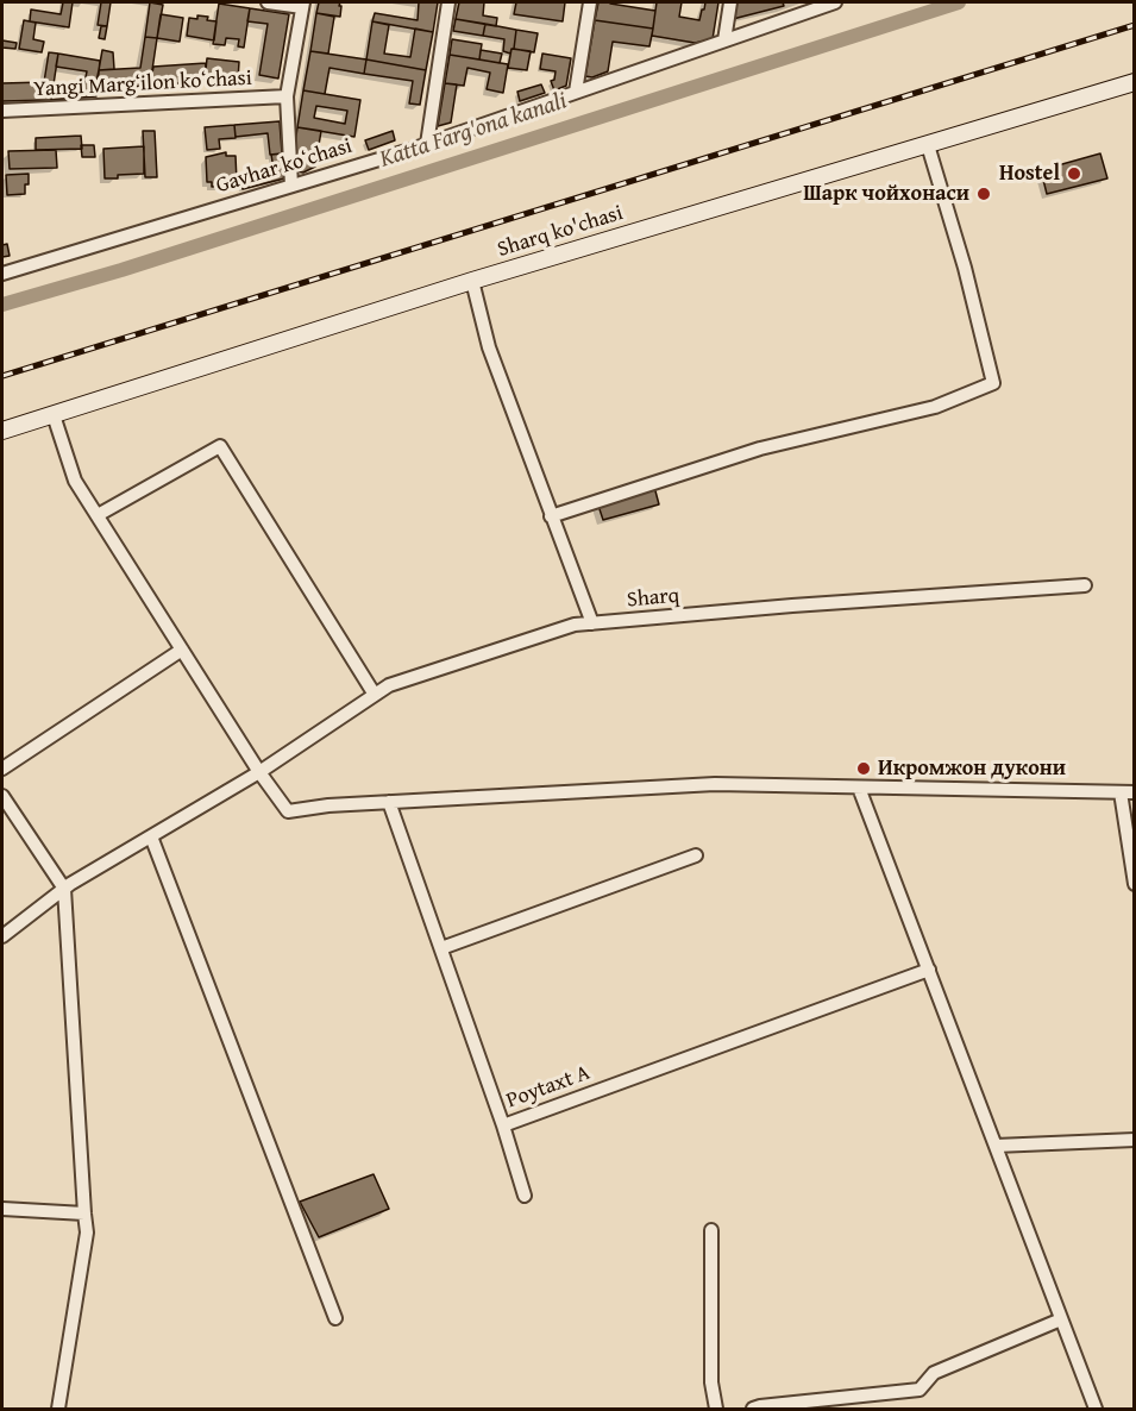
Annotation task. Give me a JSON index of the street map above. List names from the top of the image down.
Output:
{
  "streets": {
    "main road": ["Sharq ko'chasi"],
    "street": [
      "Yangi Margʻilon koʻchasi",
      "Gavhar koʻchasi",
      "Sharq",
      "Poytaxt A"
    ]
  },
  "water": ["Katta Farg'ona kanali"],
  "places": ["Hostel", "Шарк чойхонаси", "Икромжон дукони"]
}
